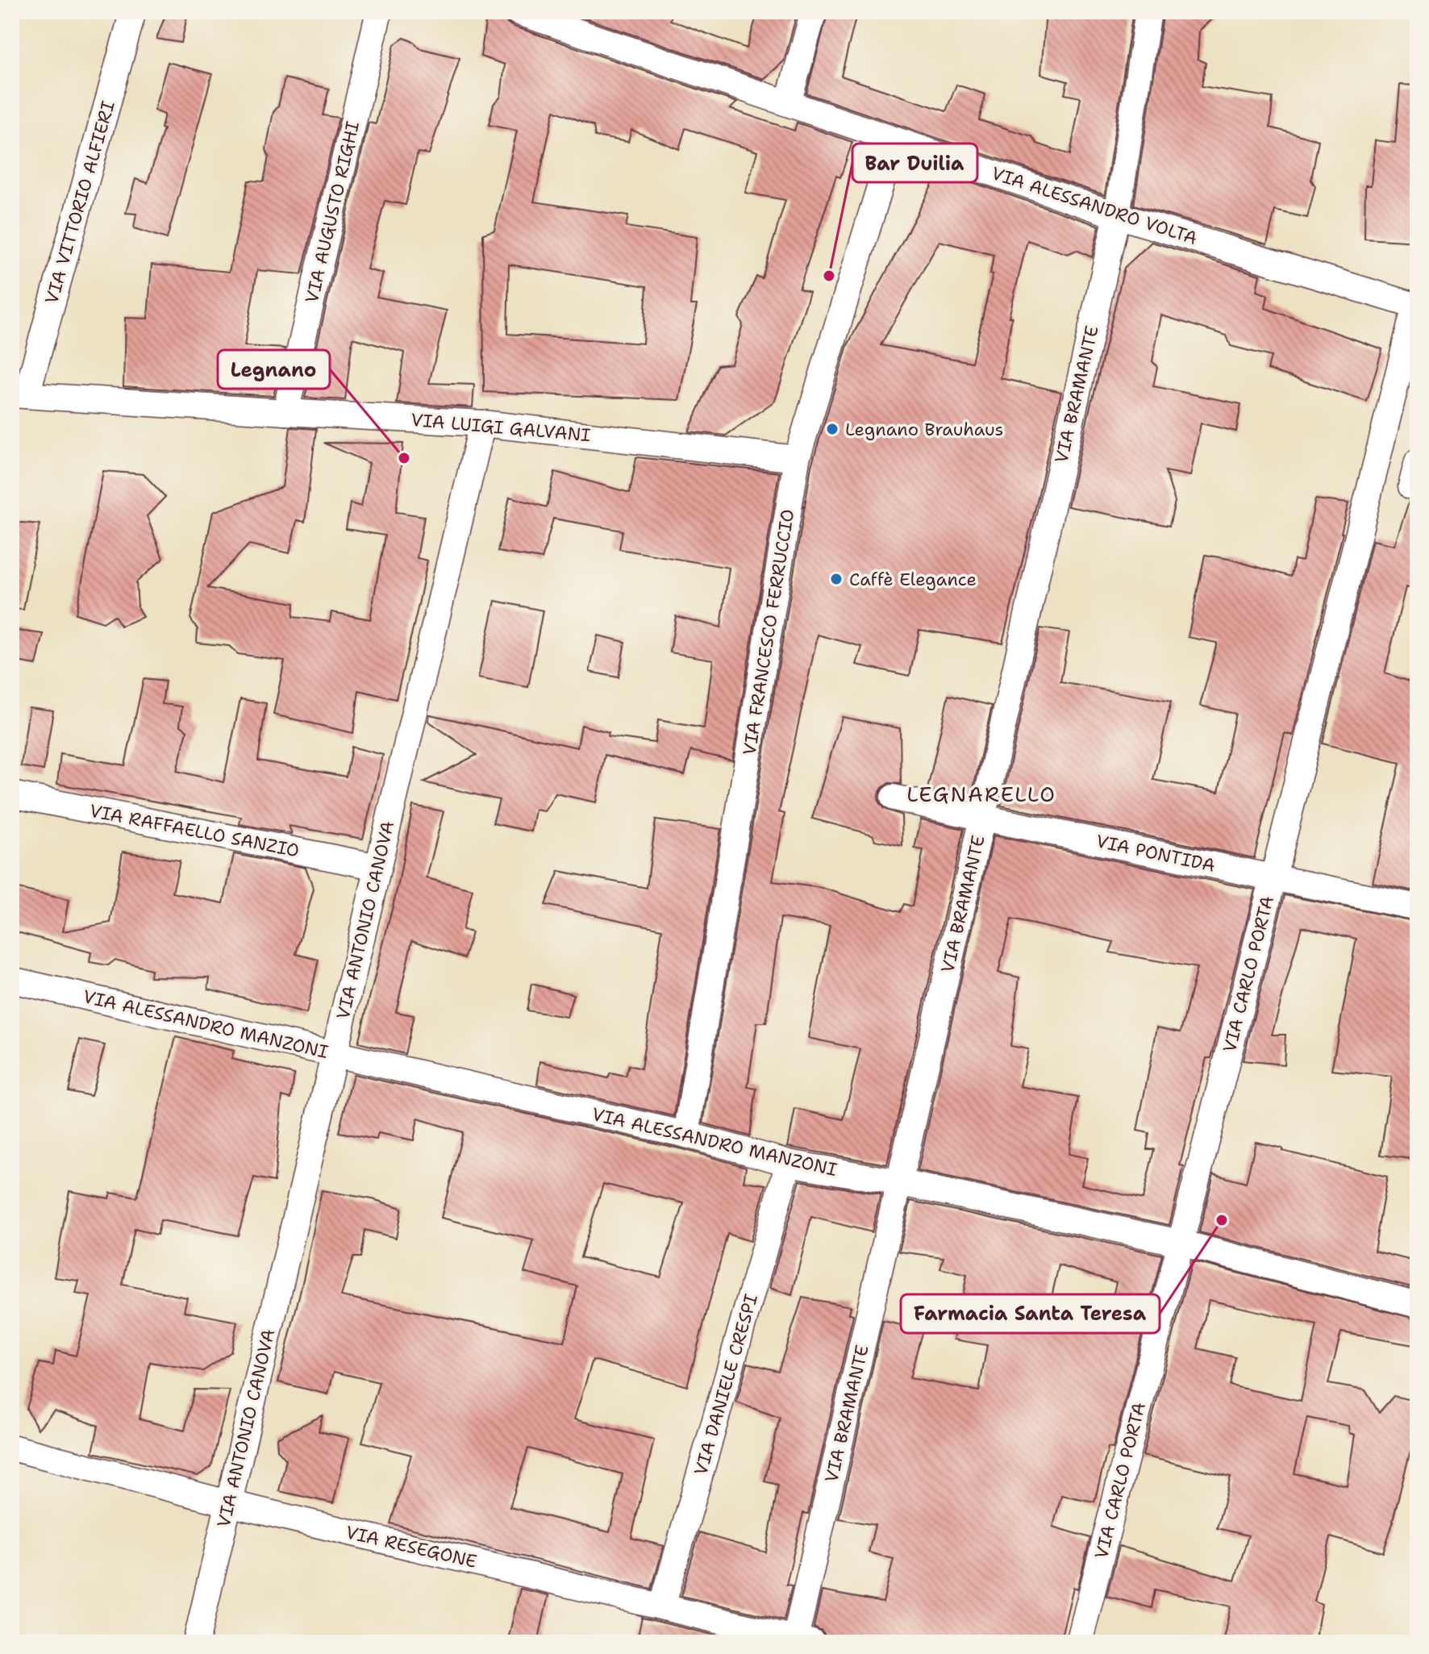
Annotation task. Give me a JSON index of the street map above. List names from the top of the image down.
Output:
{
  "streets": {
    "street": [
      "VIA VITTORIO ALFIERI",
      "VIA ALESSANDRO VOLTA",
      "VIA AUGUSTO RIGHI",
      "VIA BRAMANTE",
      "VIA LUIGI GALVANI",
      "VIA FRANCESCO FERRUCCIO",
      "VIA RAFFAELLO SANZIO",
      "VIA PONTIDA",
      "VIA ANTONIO CANOVA",
      "VIA CARLO PORTA",
      "VIA ALESSANDRO MANZONI",
      "VIA DANIELE CRESPI",
      "VIA RESEGONE"
    ]
  },
  "crossings": [
    ["VIA VITTORIO ALFIERI", "VIA LUIGI GALVANI"],
    ["VIA ALESSANDRO VOLTA", "VIA BRAMANTE"],
    ["VIA ALESSANDRO VOLTA", "VIA FRANCESCO FERRUCCIO"],
    ["VIA ALESSANDRO VOLTA", "VIA CARLO PORTA"],
    ["VIA AUGUSTO RIGHI", "VIA LUIGI GALVANI"],
    ["VIA BRAMANTE", "VIA PONTIDA"],
    ["VIA BRAMANTE", "VIA ALESSANDRO MANZONI"],
    ["VIA BRAMANTE", "VIA RESEGONE"],
    ["VIA LUIGI GALVANI", "VIA FRANCESCO FERRUCCIO"],
    ["VIA LUIGI GALVANI", "VIA ANTONIO CANOVA"],
    ["VIA FRANCESCO FERRUCCIO", "VIA ALESSANDRO MANZONI"],
    ["VIA RAFFAELLO SANZIO", "VIA ANTONIO CANOVA"],
    ["VIA PONTIDA", "VIA CARLO PORTA"],
    ["VIA ANTONIO CANOVA", "VIA ALESSANDRO MANZONI"],
    ["VIA ANTONIO CANOVA", "VIA RESEGONE"],
    ["VIA CARLO PORTA", "VIA ALESSANDRO MANZONI"],
    ["VIA ALESSANDRO MANZONI", "VIA DANIELE CRESPI"],
    ["VIA DANIELE CRESPI", "VIA RESEGONE"]
  ],
  "districts": ["LEGNARELLO"],
  "places": [
    "Bar Duilia",
    "Legnano Brauhaus",
    "Legnano",
    "Caffè Elegance",
    "Farmacia Santa Teresa"
  ]
}
